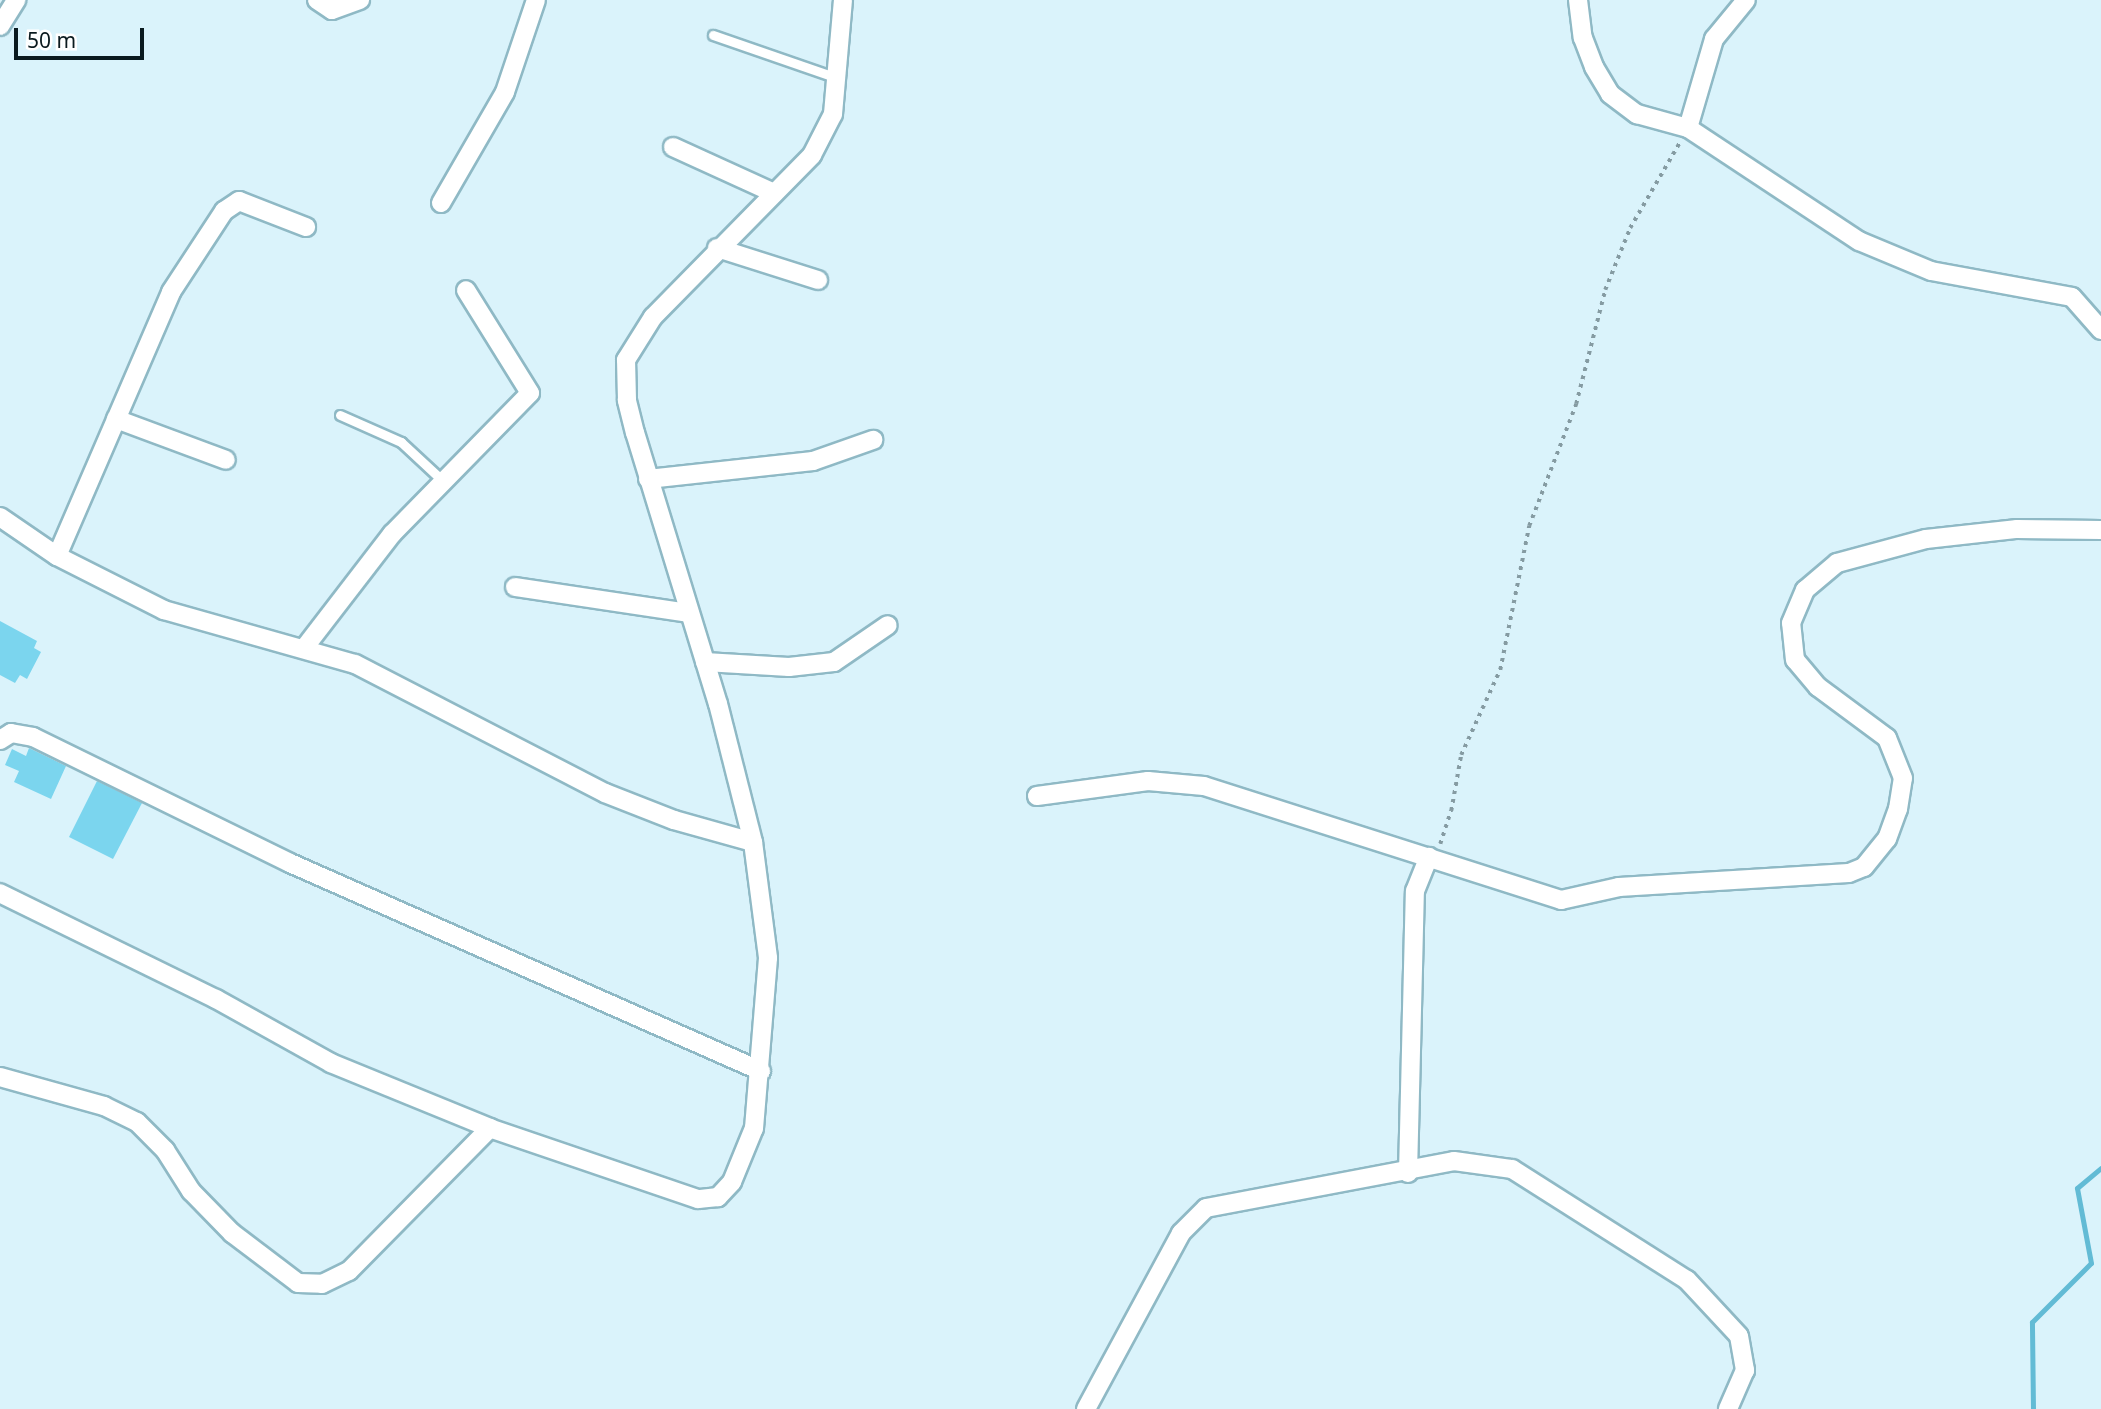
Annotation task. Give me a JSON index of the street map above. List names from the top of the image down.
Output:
{
  "scale_bar": "50 m"
}
